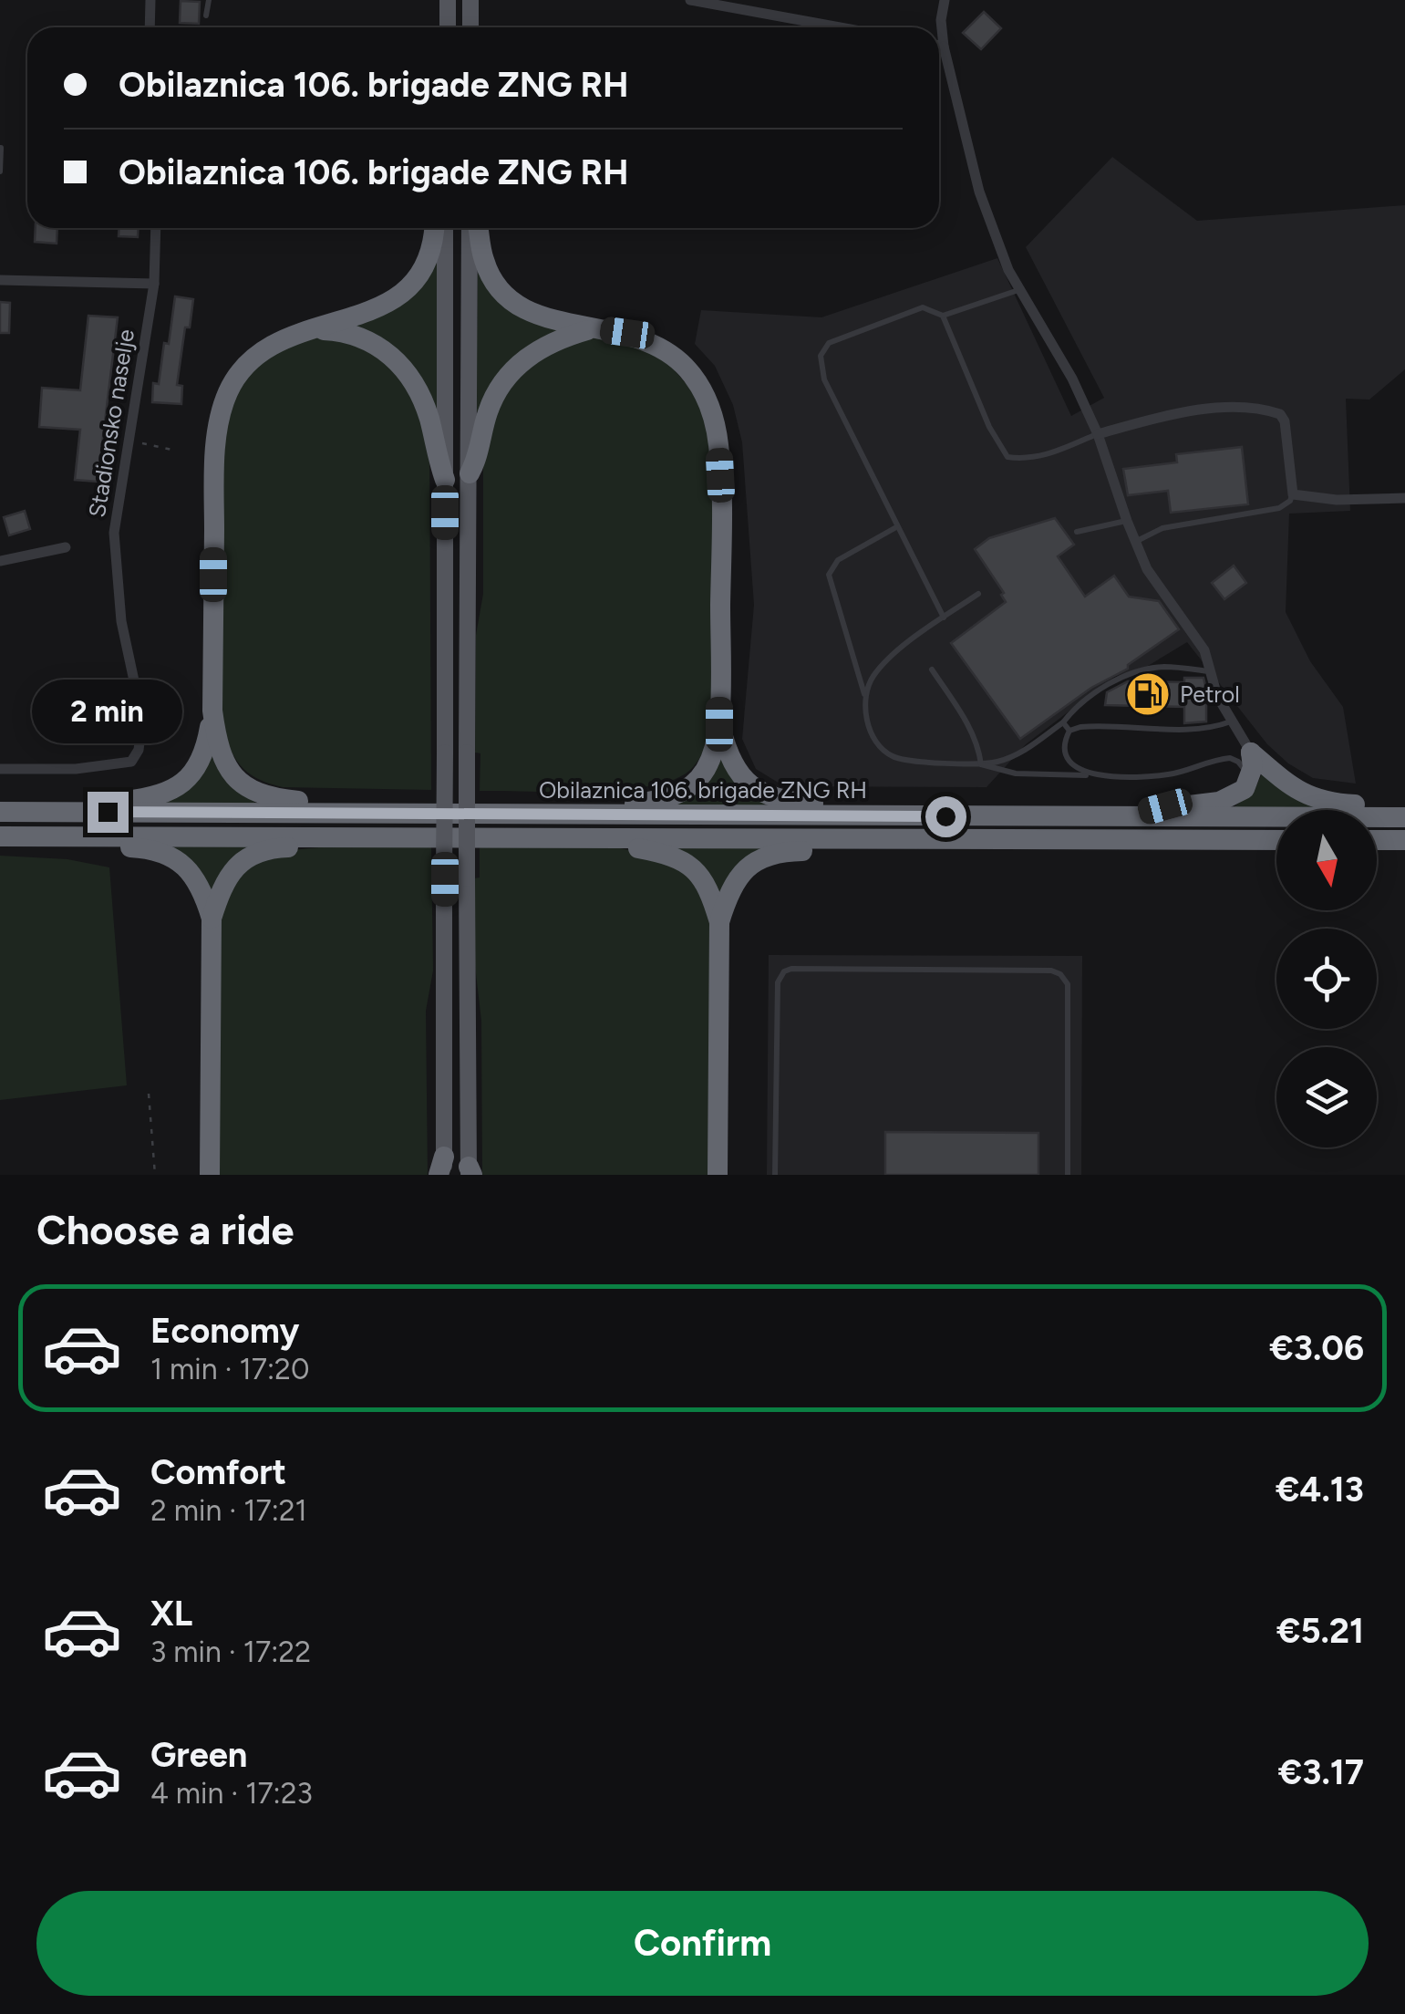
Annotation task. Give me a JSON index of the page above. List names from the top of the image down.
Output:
{
  "streets": {
    "highway": ["Obilaznica 106. brigade ZNG RH"],
    "street": ["Stadionsko naselje"]
  },
  "places": {
    "fuel station": ["Petrol"]
  },
  "north": "bottom",
  "page": {
    "banner": ["Obilaznica 106. brigade ZNG RH", "Obilaznica 106. brigade ZNG RH"],
    "bubble": "2 min",
    "heading": "Choose a ride",
    "list": [
      {
        "name": "Economy",
        "note": "1 min · 17:20",
        "value": "€3.06"
      },
      {
        "name": "Comfort",
        "note": "2 min · 17:21",
        "value": "€4.13"
      },
      {
        "name": "XL",
        "note": "3 min · 17:22",
        "value": "€5.21"
      },
      {
        "name": "Green",
        "note": "4 min · 17:23",
        "value": "€3.17"
      }
    ],
    "buttons": "Confirm"
  }
}
